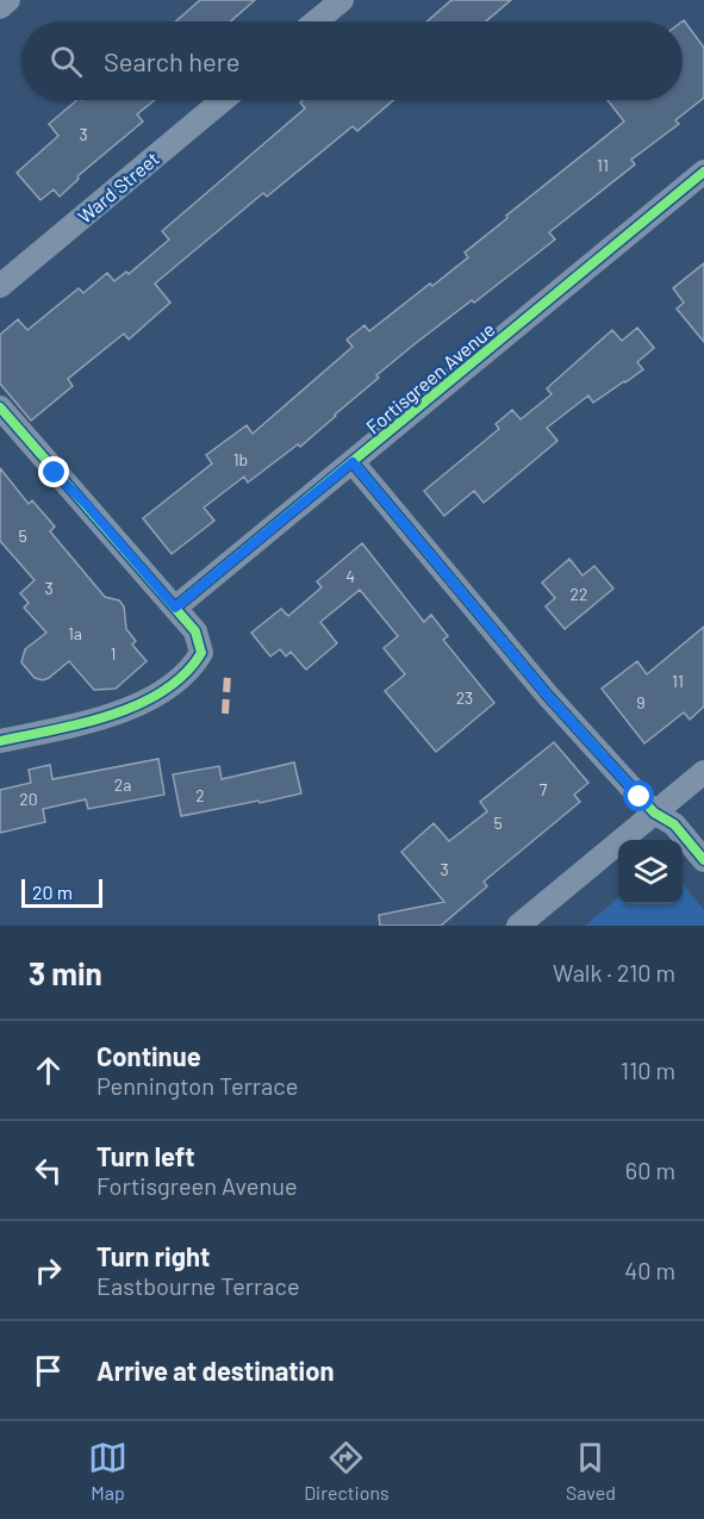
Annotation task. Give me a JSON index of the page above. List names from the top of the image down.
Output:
{
  "streets": {
    "street": ["Ward Street", "Fortisgreen Avenue"]
  },
  "house_numbers": [
    "3",
    "11",
    "1b",
    "5",
    "4",
    "3",
    "22",
    "1a",
    "1",
    "11",
    "23",
    "9",
    "2a",
    "7",
    "2",
    "20",
    "5",
    "3"
  ],
  "scale_bar": "20 m",
  "page": {
    "search": "Search here",
    "scale": "20 m",
    "heading": ["3 min", "Walk · 210 m"],
    "list": [
      ["Continue", "Pennington Terrace", "110 m"],
      ["Turn left", "Fortisgreen Avenue", "60 m"],
      ["Turn right", "Eastbourne Terrace", "40 m"],
      "Arrive at destination"
    ],
    "nav": ["Map", "Directions", "Saved"]
  }
}
